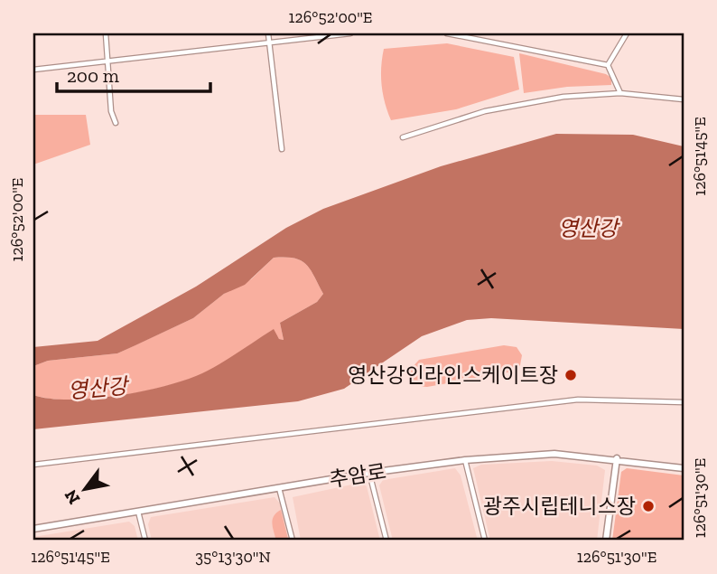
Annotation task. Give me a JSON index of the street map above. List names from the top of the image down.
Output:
{
  "streets": {
    "street": ["추암로"]
  },
  "water": ["영산강"],
  "places": ["영산강인라인스케이트장", "광주시립테니스장"],
  "scale_bar": "200 m",
  "north": "bottom left",
  "coordinates": [
    "126°52'00\"E",
    "126°51'45\"E",
    "126°51'30\"E",
    "35°13'30\"N"
  ]
}
